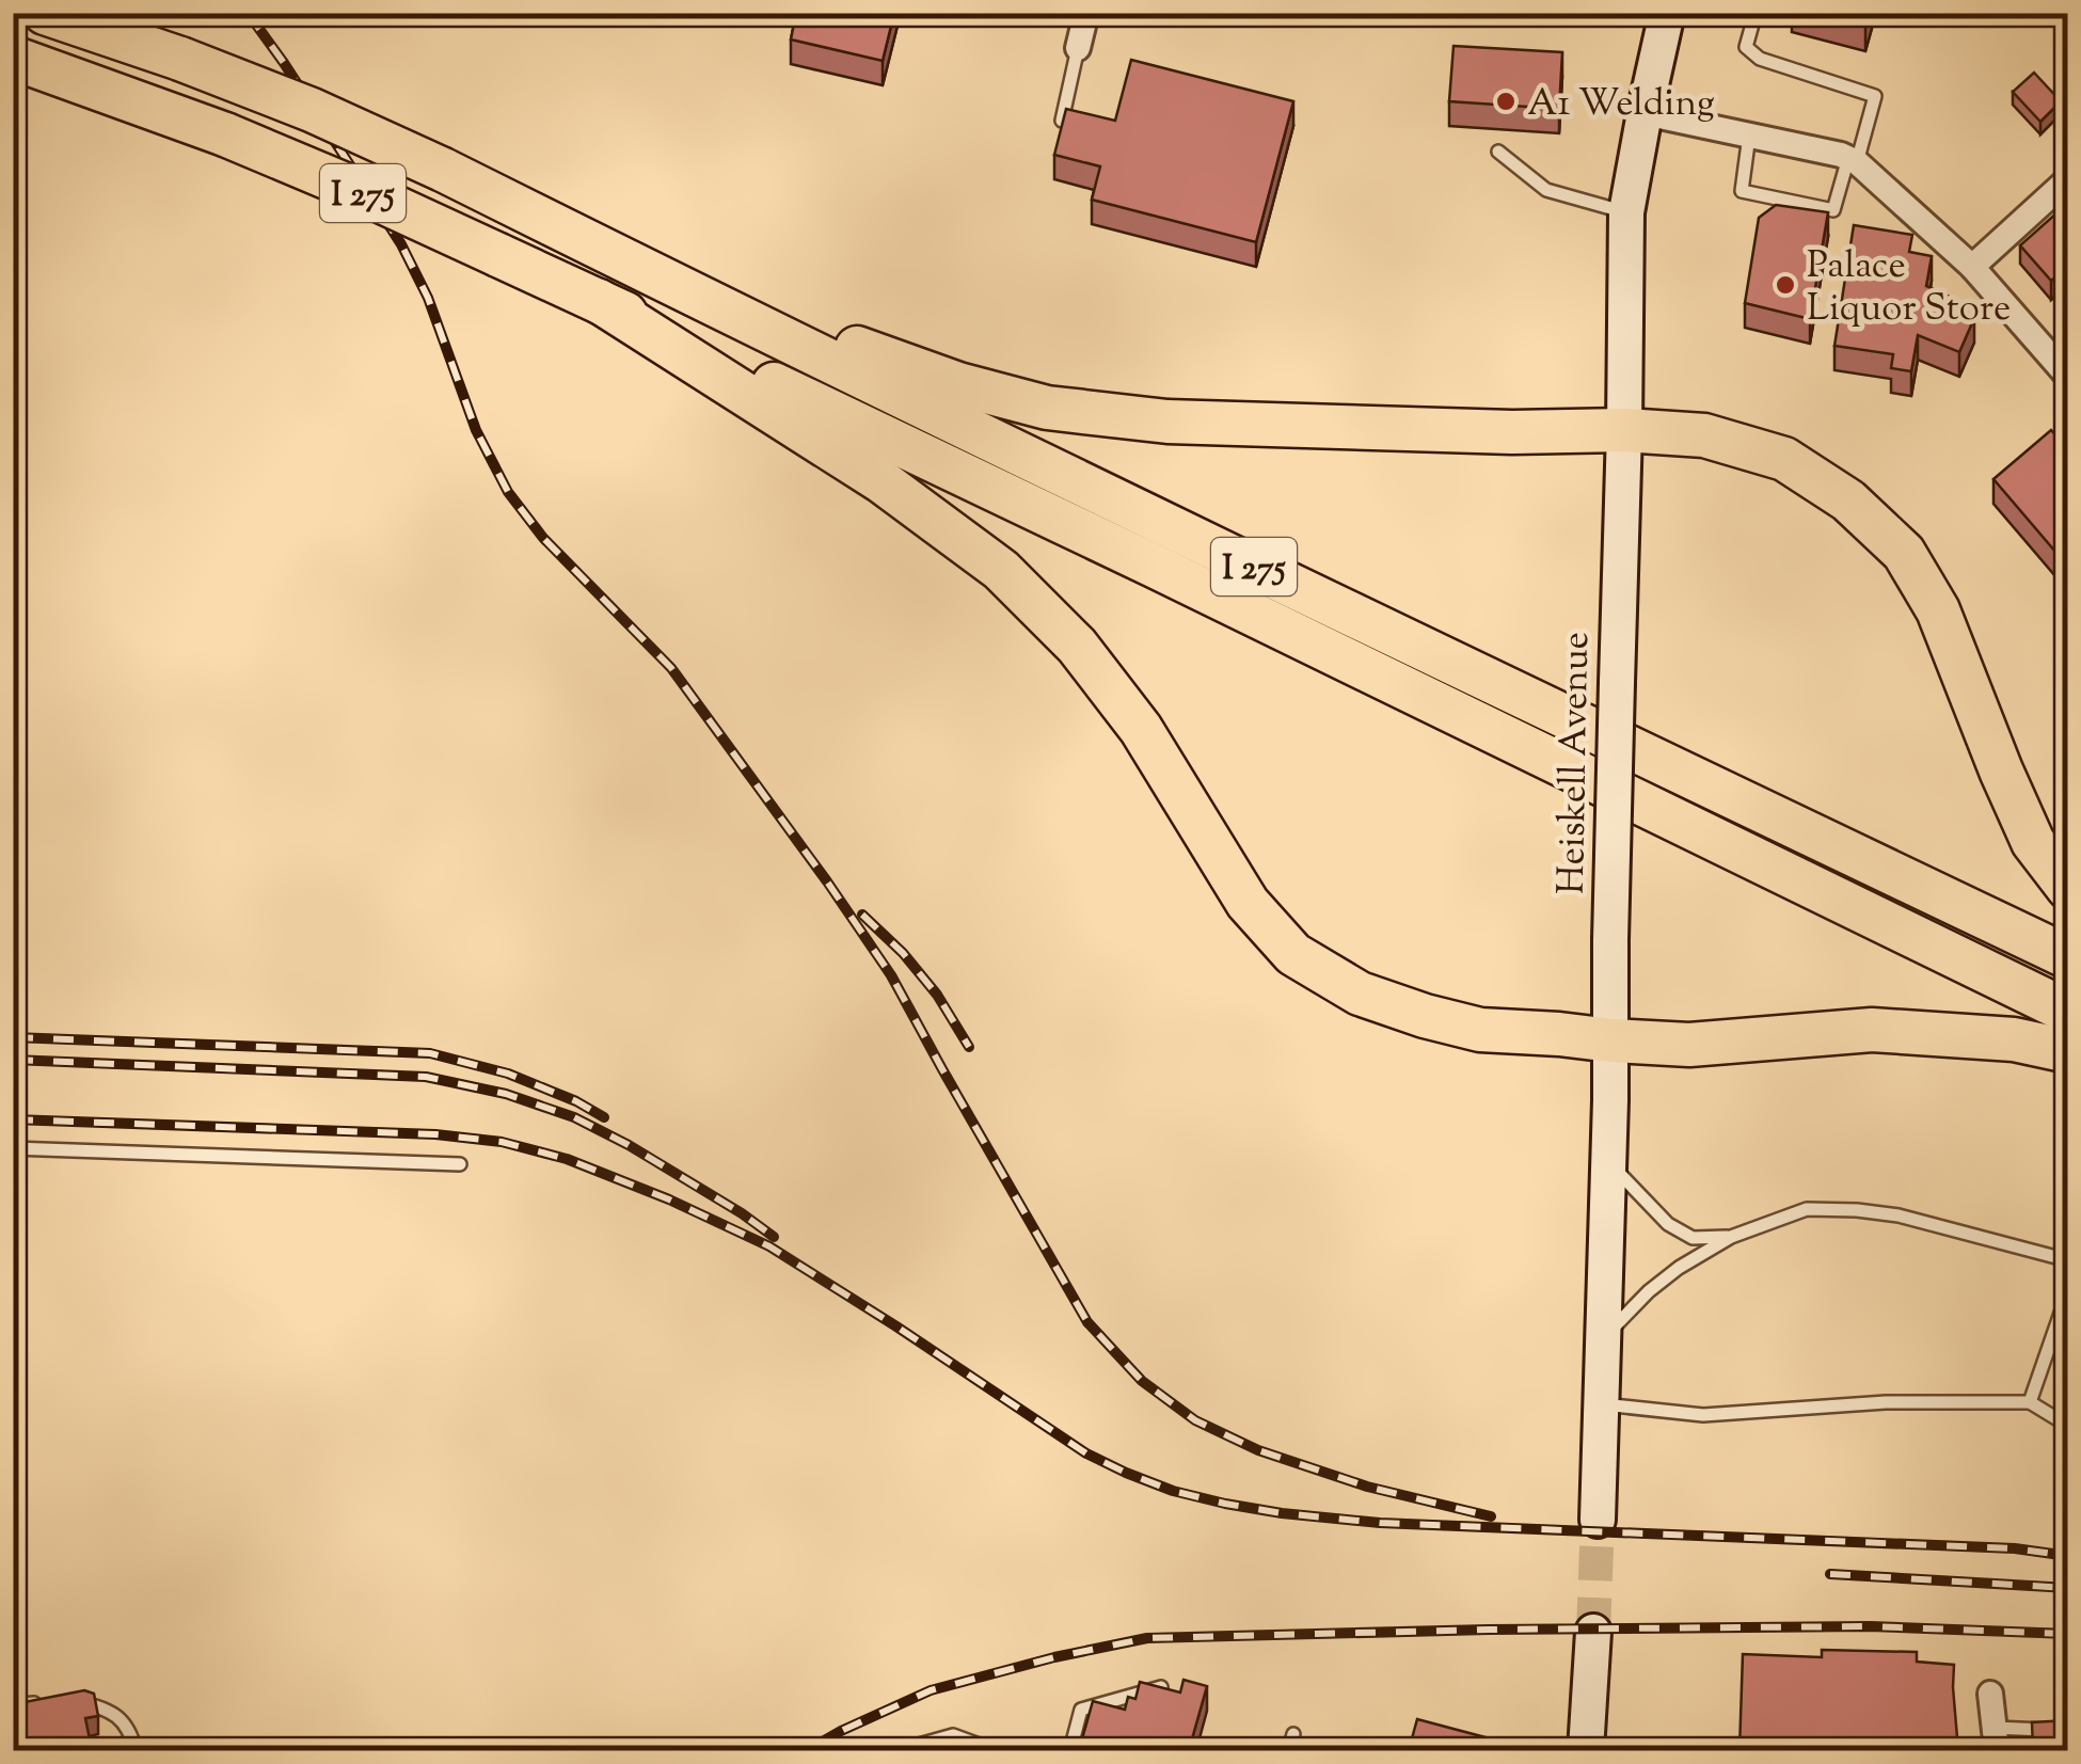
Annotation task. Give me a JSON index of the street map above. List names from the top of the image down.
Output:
{
  "streets": {
    "highway": ["I 275"],
    "street": ["Heiskell Avenue"]
  },
  "places": ["A1 Welding", "Palace Liquor Store"]
}
